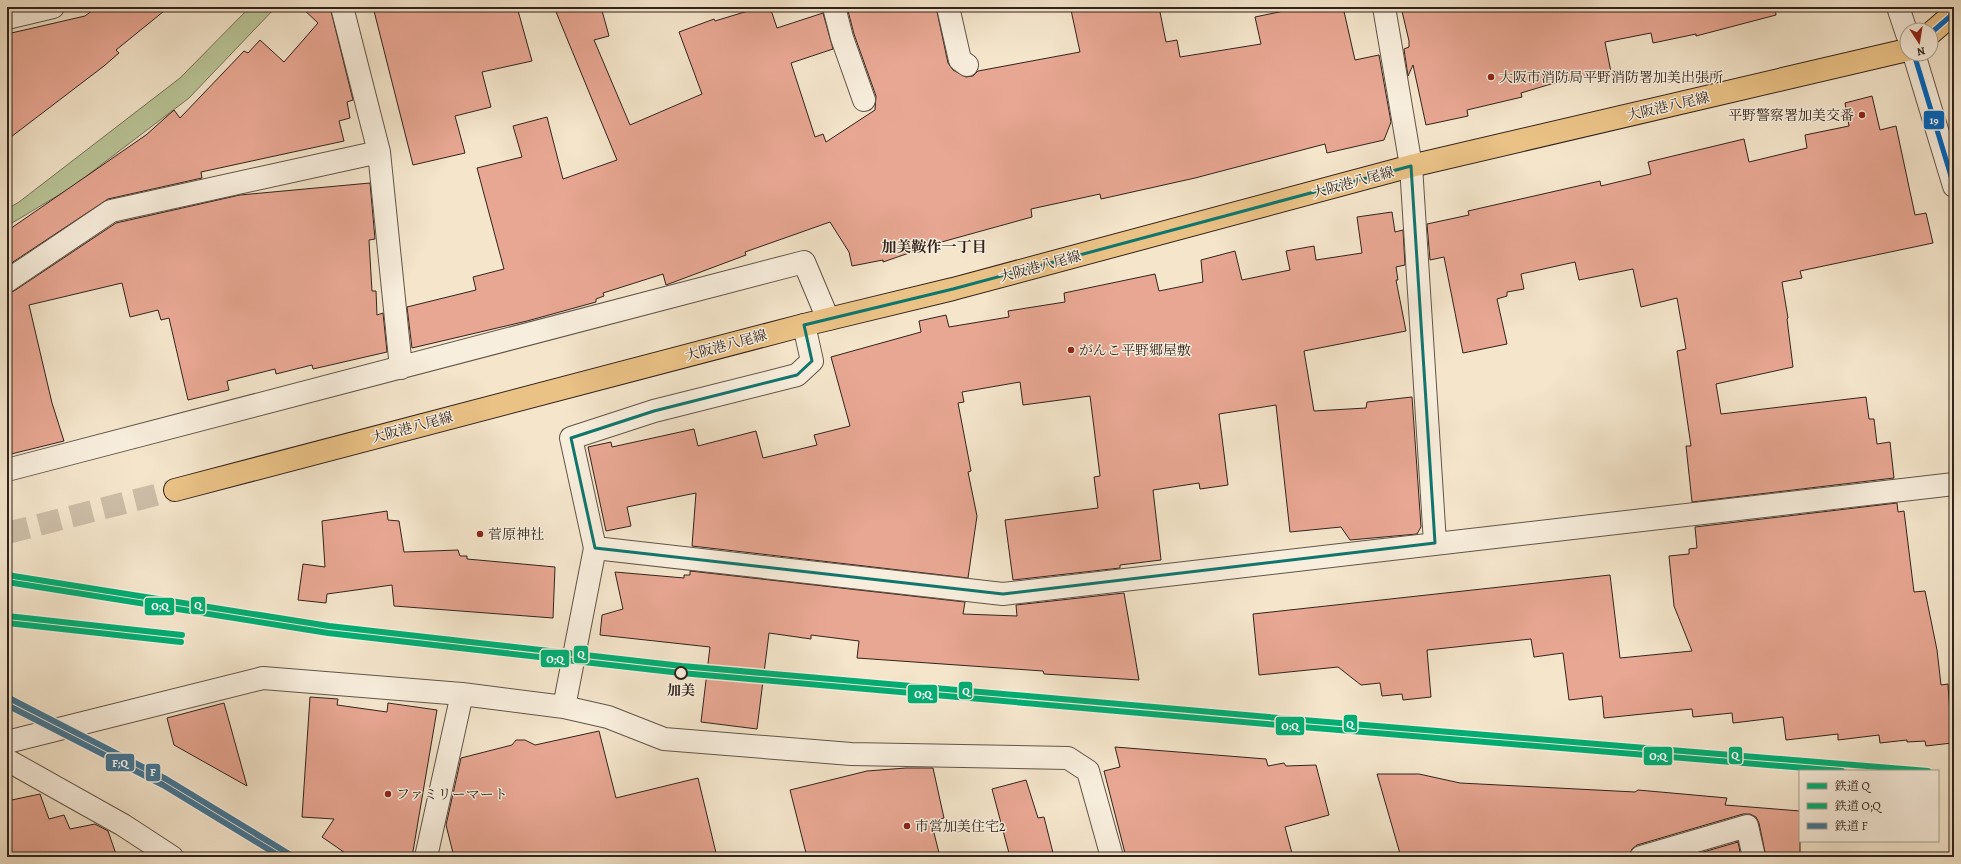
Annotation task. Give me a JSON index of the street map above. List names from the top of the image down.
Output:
{
  "streets": {
    "main road": ["大阪港八尾線"]
  },
  "districts": ["加美鞍作一丁目"],
  "places": [
    "大阪市消防局平野消防署加美出張所",
    "平野警察署加美交番",
    "がんこ平野郷屋敷",
    "菅原神社",
    "加美",
    "ファミリーマート",
    "市営加美住宅2"
  ],
  "lines": [
    "transit line 19",
    "rail line Q",
    "rail line O;Q",
    "rail line F",
    "transit line F;Q"
  ],
  "legend": ["鉄道 Q", "鉄道 O;Q", "鉄道 F"],
  "north": "bottom"
}
